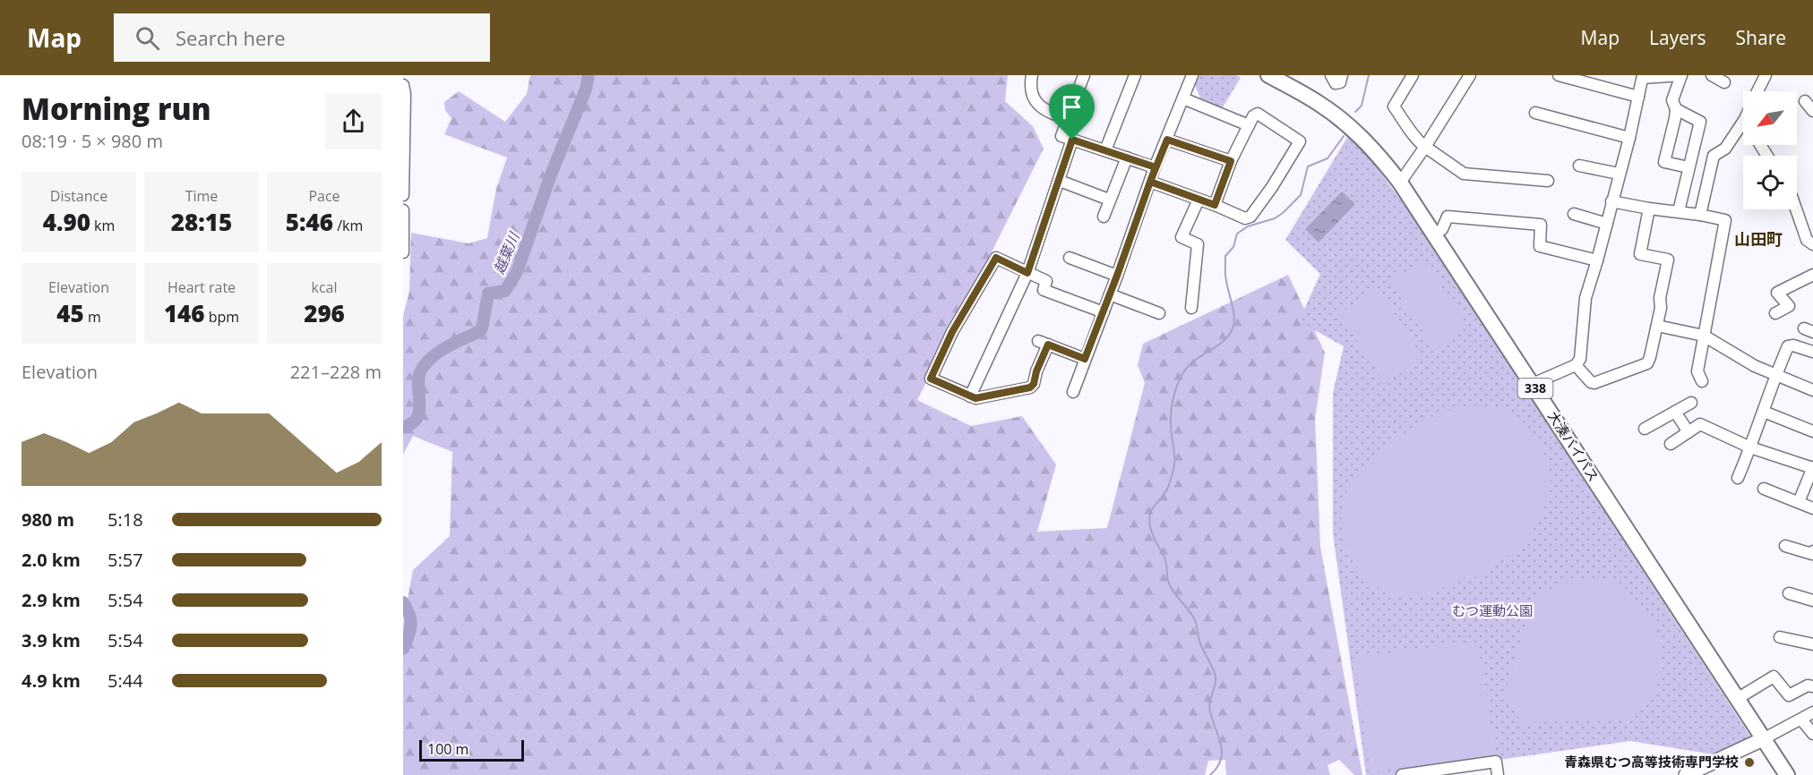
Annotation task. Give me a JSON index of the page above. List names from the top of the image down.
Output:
{
  "streets": {
    "highway": ["338", "大湊バイパス"]
  },
  "districts": ["山田町"],
  "water": ["越葉川"],
  "parks": ["むつ運動公園"],
  "places": ["青森県むつ高等技術専門学校"],
  "scale_bar": "100 m",
  "north": "bottom left",
  "page": {
    "header": "Map",
    "search": "Search here",
    "nav": ["Map", "Layers", "Share"],
    "heading": ["Morning run", "08:19 · 5 × 980 m"],
    "stats": [
      ["Distance", "4.90 km"],
      ["Time", "28:15"],
      ["Pace", "5:46 /km"],
      ["Elevation", "45 m"],
      ["Heart rate", "146 bpm"],
      ["kcal", "296"]
    ],
    "chart": ["Elevation", "221–228 m"],
    "list": [
      {
        "name": "980 m",
        "note": "5:18"
      },
      {
        "name": "2.0 km",
        "note": "5:57"
      },
      {
        "name": "2.9 km",
        "note": "5:54"
      },
      {
        "name": "3.9 km",
        "note": "5:54"
      },
      {
        "name": "4.9 km",
        "note": "5:44"
      }
    ],
    "scale": "100 m"
  }
}
